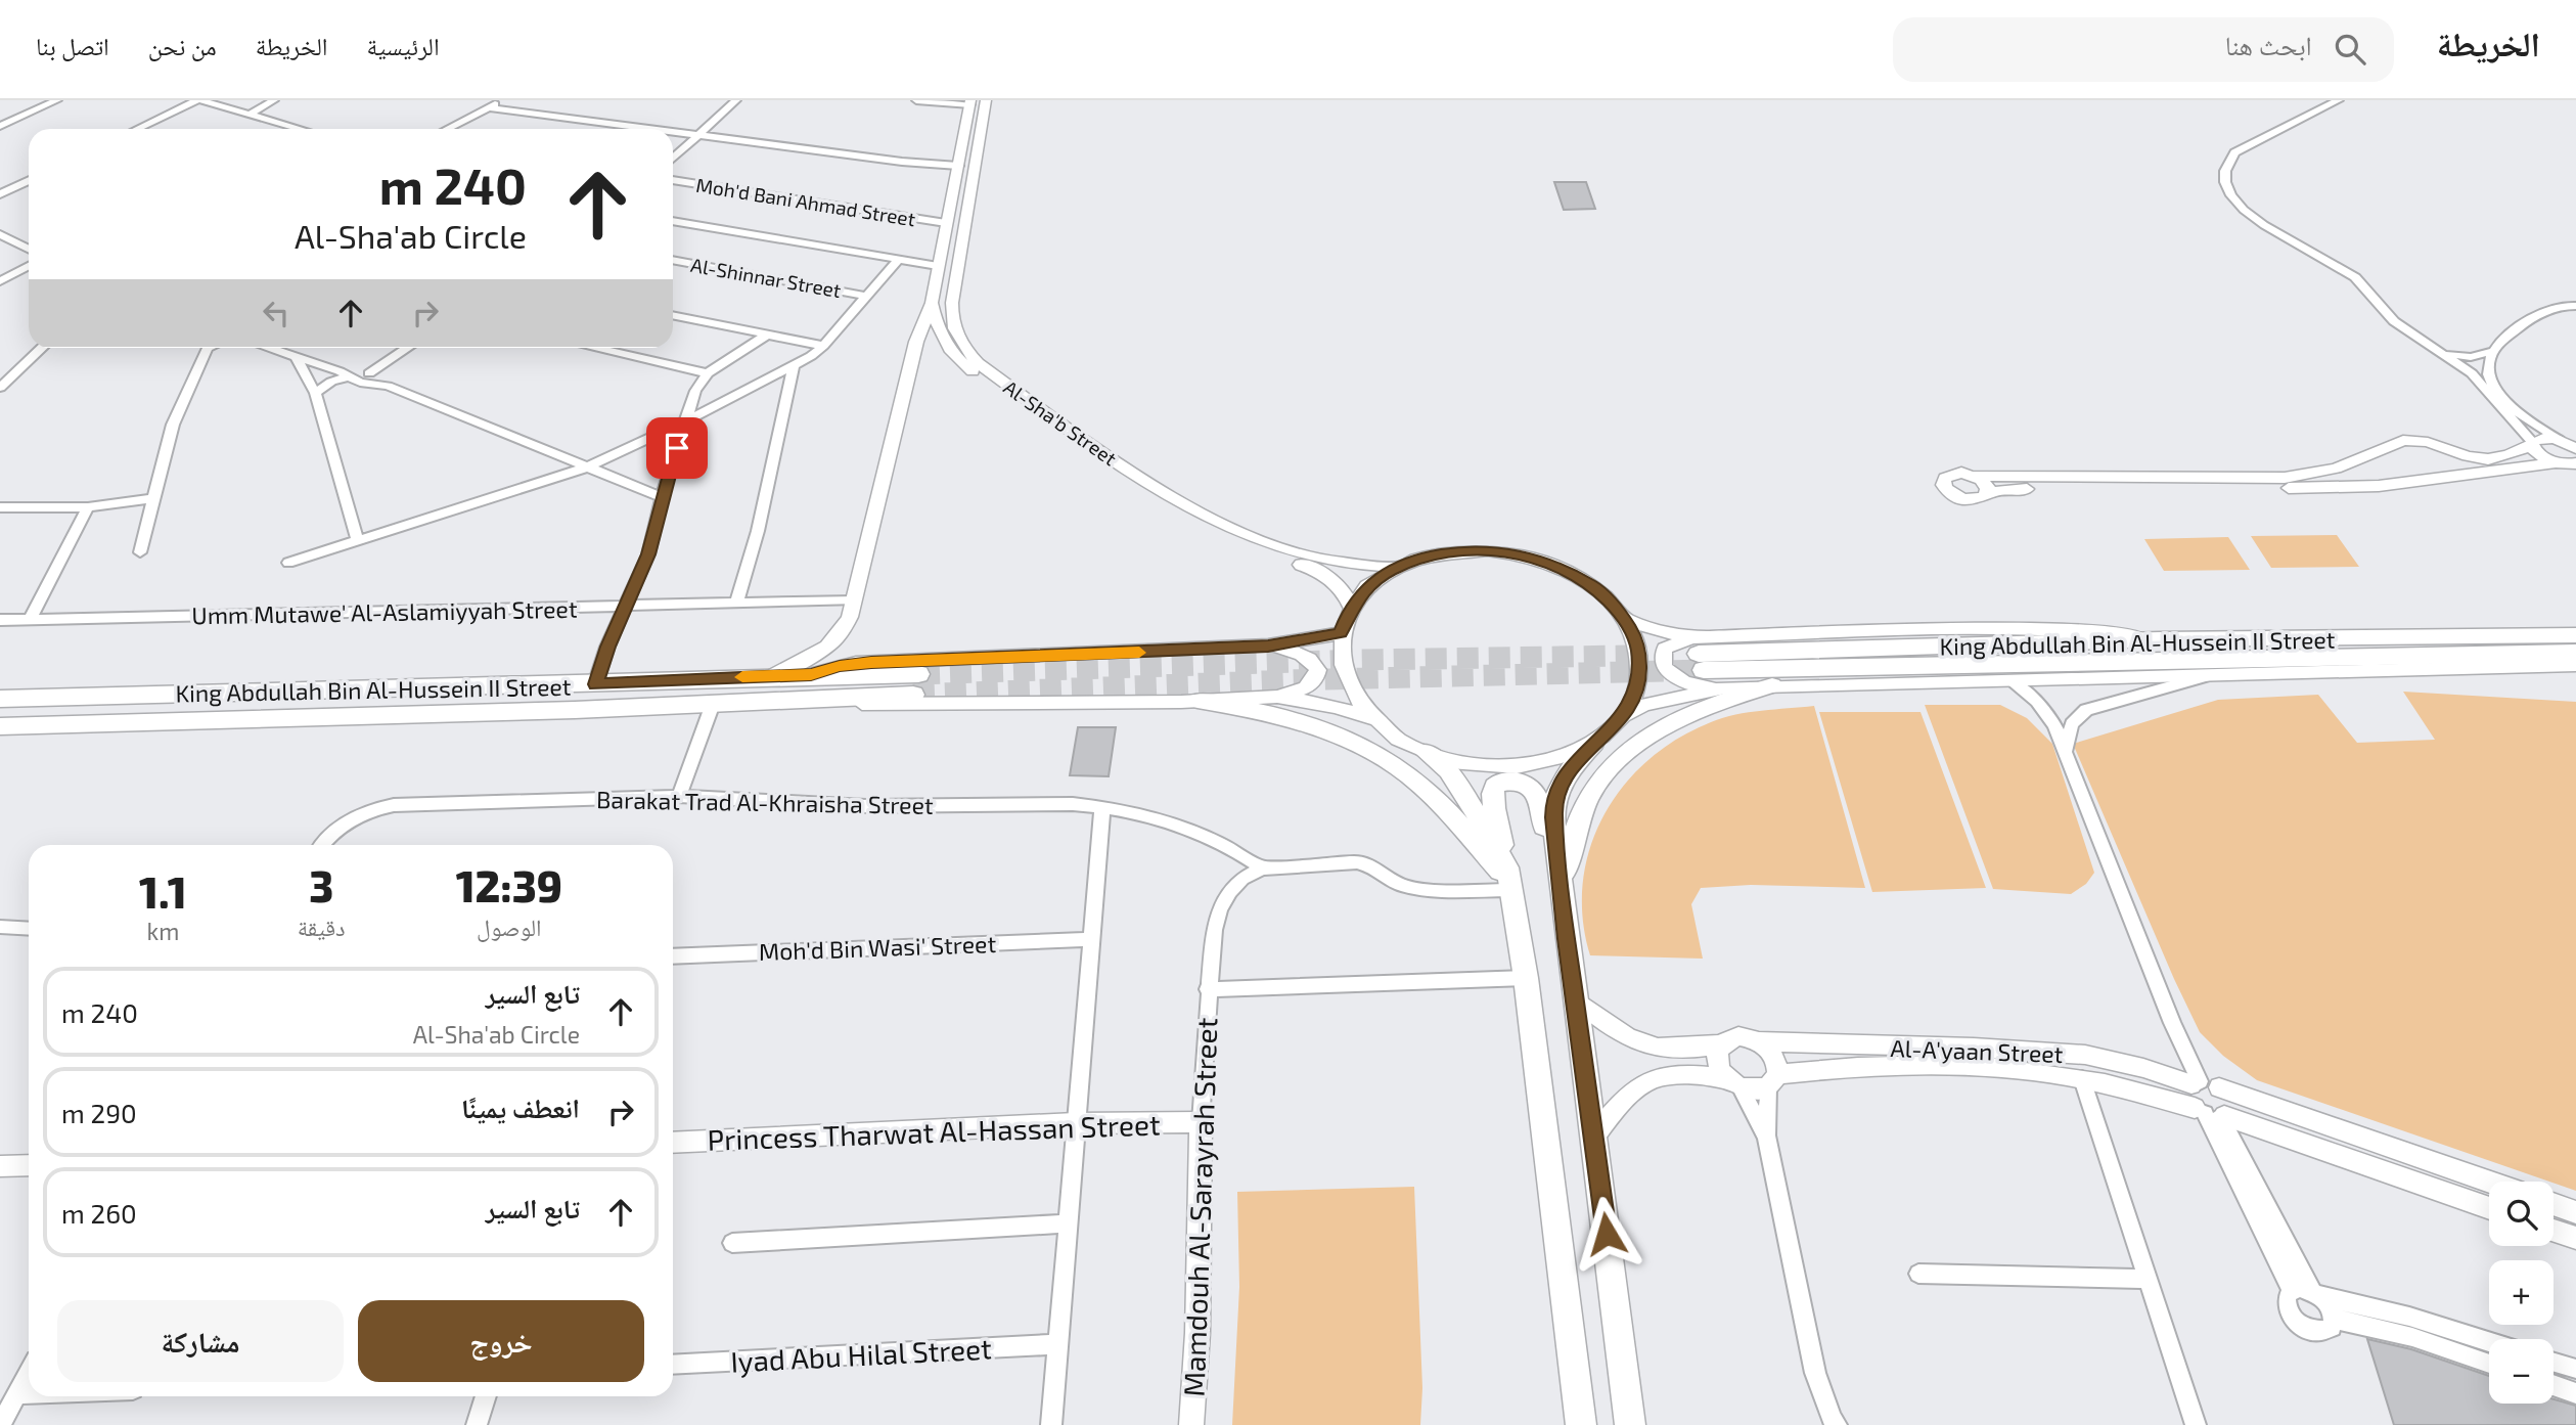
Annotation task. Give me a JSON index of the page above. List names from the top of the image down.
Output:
{
  "streets": {
    "highway": ["King Abdullah Bin Al-Hussein II Street"],
    "street": [
      "Moh'd Bani Ahmad Street",
      "Al-Shinnar Street",
      "Al-Sha'b Street",
      "Umm Mutawe' Al-Aslamiyyah Street",
      "Barakat Trad Al-Khraisha Street",
      "Moh'd Bin Wasi' Street",
      "Al-A'yaan Street",
      "Princess Tharwat Al-Hassan Street",
      "Mamdouh Al-Sarayrah Street",
      "Iyad Abu Hilal Street"
    ]
  },
  "crossings": [
    ["Moh'd Bani Ahmad Street", "Al-Sha'b Street"],
    ["Al-Sha'b Street", "Umm Mutawe' Al-Aslamiyyah Street"],
    ["Al-Sha'b Street", "King Abdullah Bin Al-Hussein II Street"],
    ["Barakat Trad Al-Khraisha Street", "Mamdouh Al-Sarayrah Street"],
    ["Princess Tharwat Al-Hassan Street", "Mamdouh Al-Sarayrah Street"]
  ],
  "page": {
    "header": "الخريطة",
    "search": "ابحث هنا",
    "nav": [
      "الرئيسية",
      "الخريطة",
      "من نحن",
      "اتصل بنا"
    ],
    "turn": ["240 m", "Al-Sha'ab Circle"],
    "eta": [
      "12:39",
      "الوصول",
      "3",
      "دقيقة",
      "1.1",
      "km"
    ],
    "list": [
      {
        "name": "تابع السير",
        "note": "Al-Sha'ab Circle",
        "value": "240 m"
      },
      {
        "name": "انعطف يمينًا",
        "value": "290 m"
      },
      {
        "name": "تابع السير",
        "value": "260 m"
      }
    ],
    "map_buttons": ["+", "−"],
    "buttons": ["خروج", "مشاركة"]
  }
}
